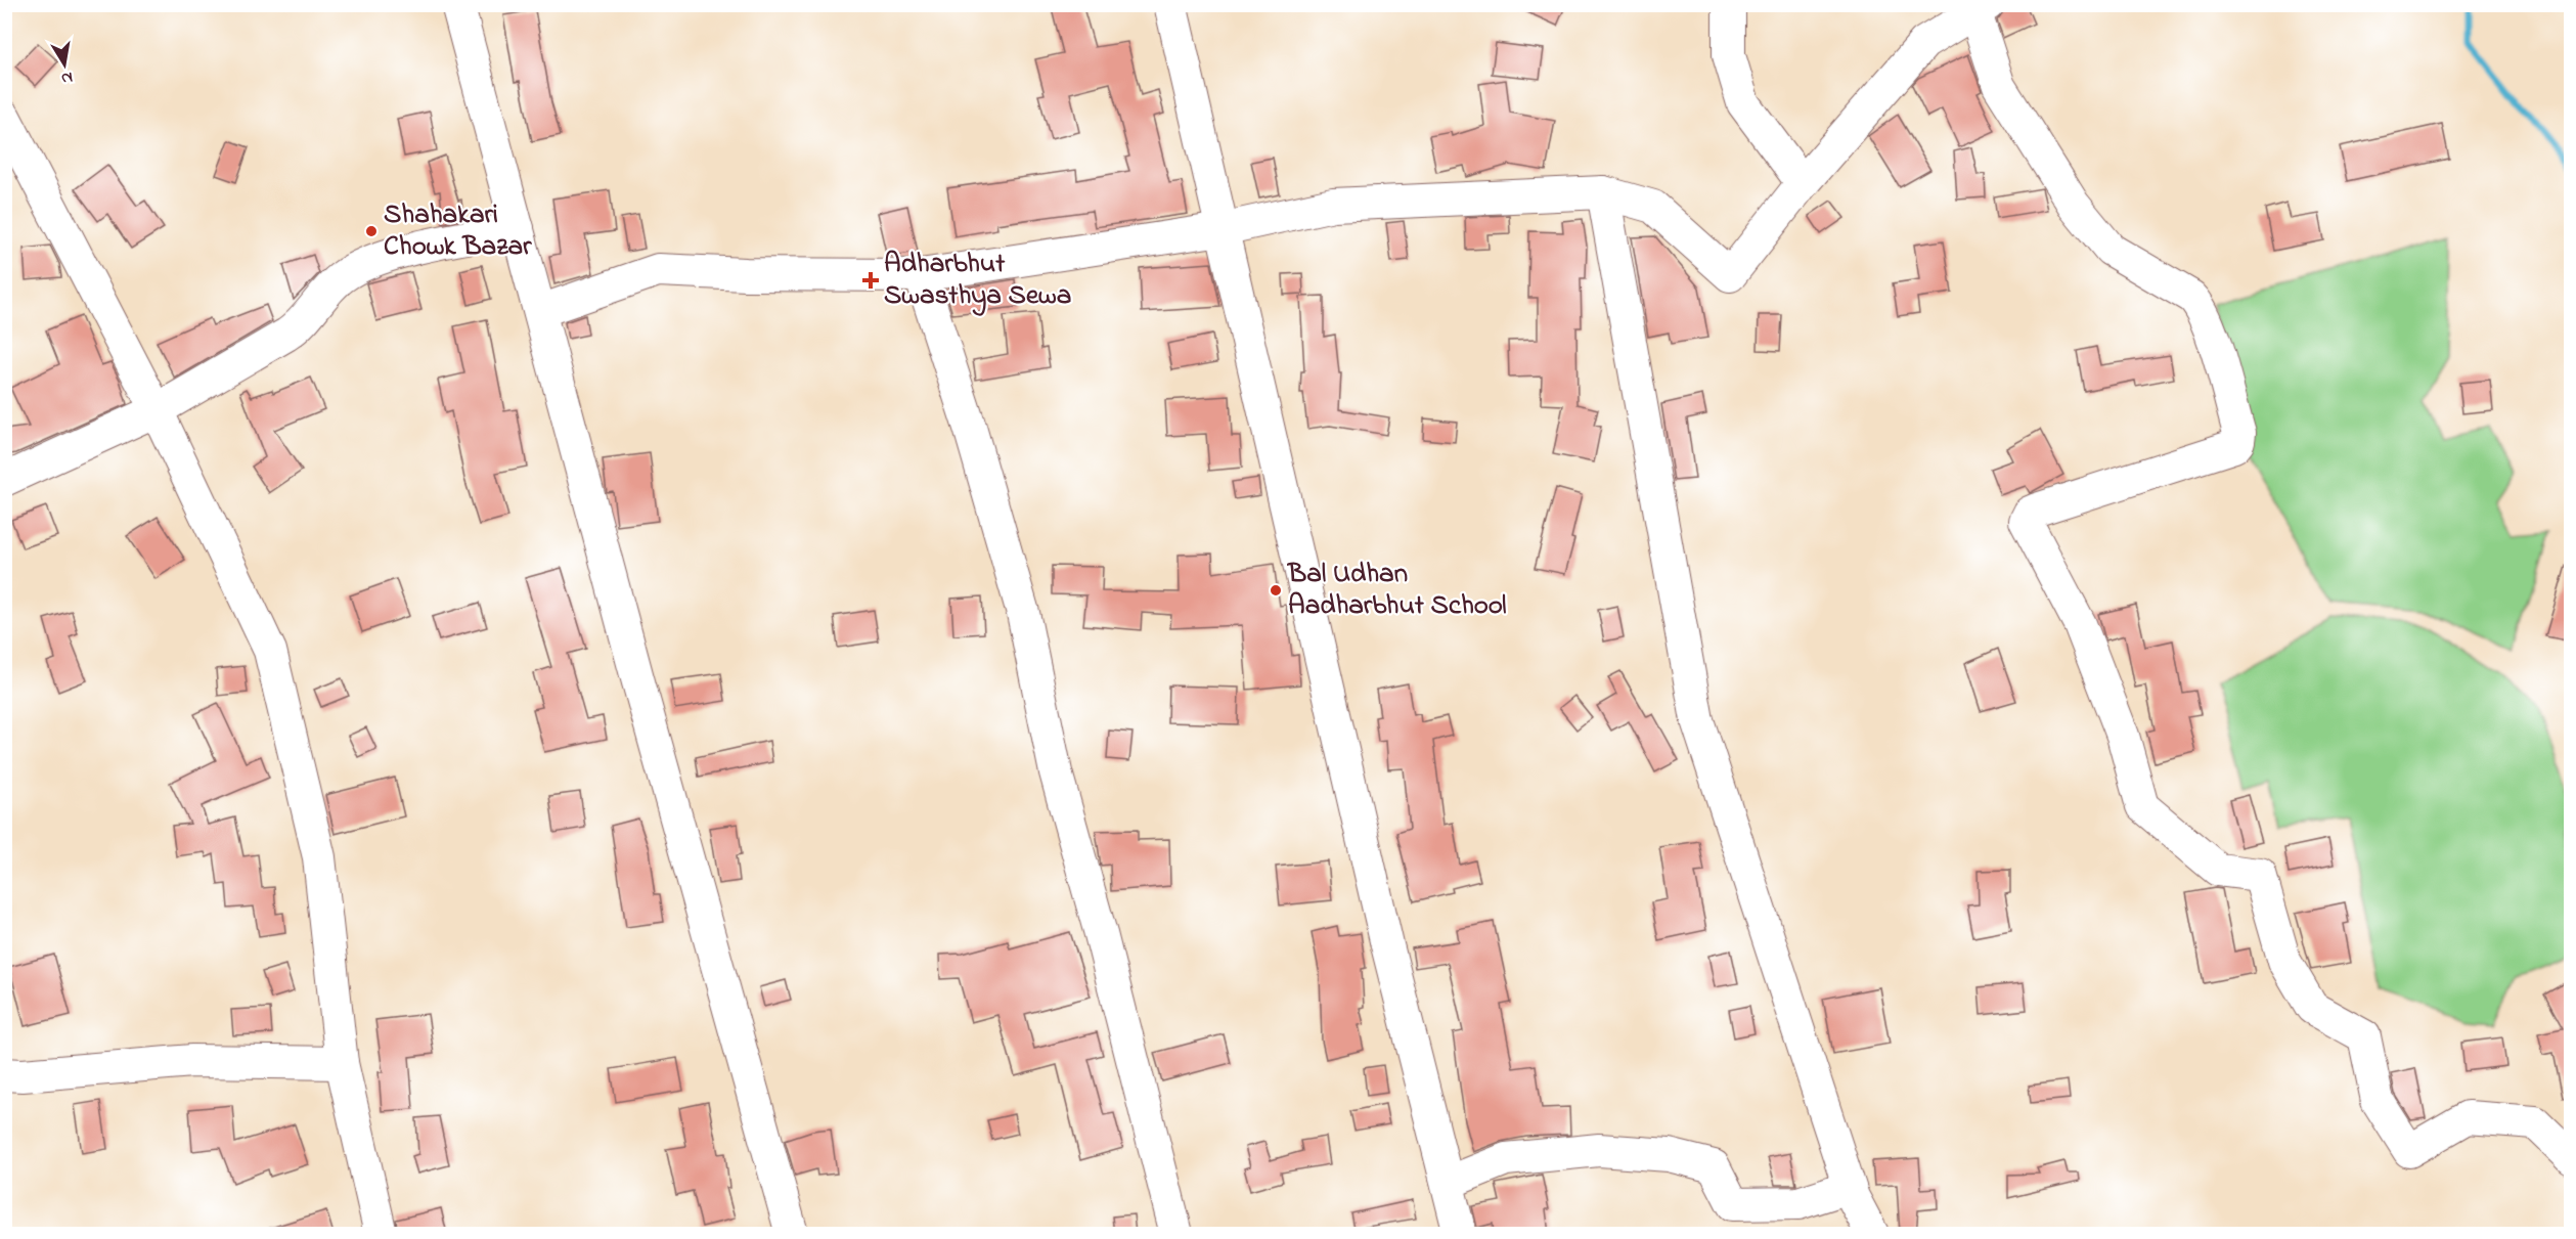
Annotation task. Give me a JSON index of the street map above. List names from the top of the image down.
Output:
{
  "places": {
    "other": ["Shahakari Chowk Bazar", "Bal Udhan Aadharbhut School"],
    "health": ["Adharbhut Swasthya Sewa"]
  },
  "north": "bottom"
}
